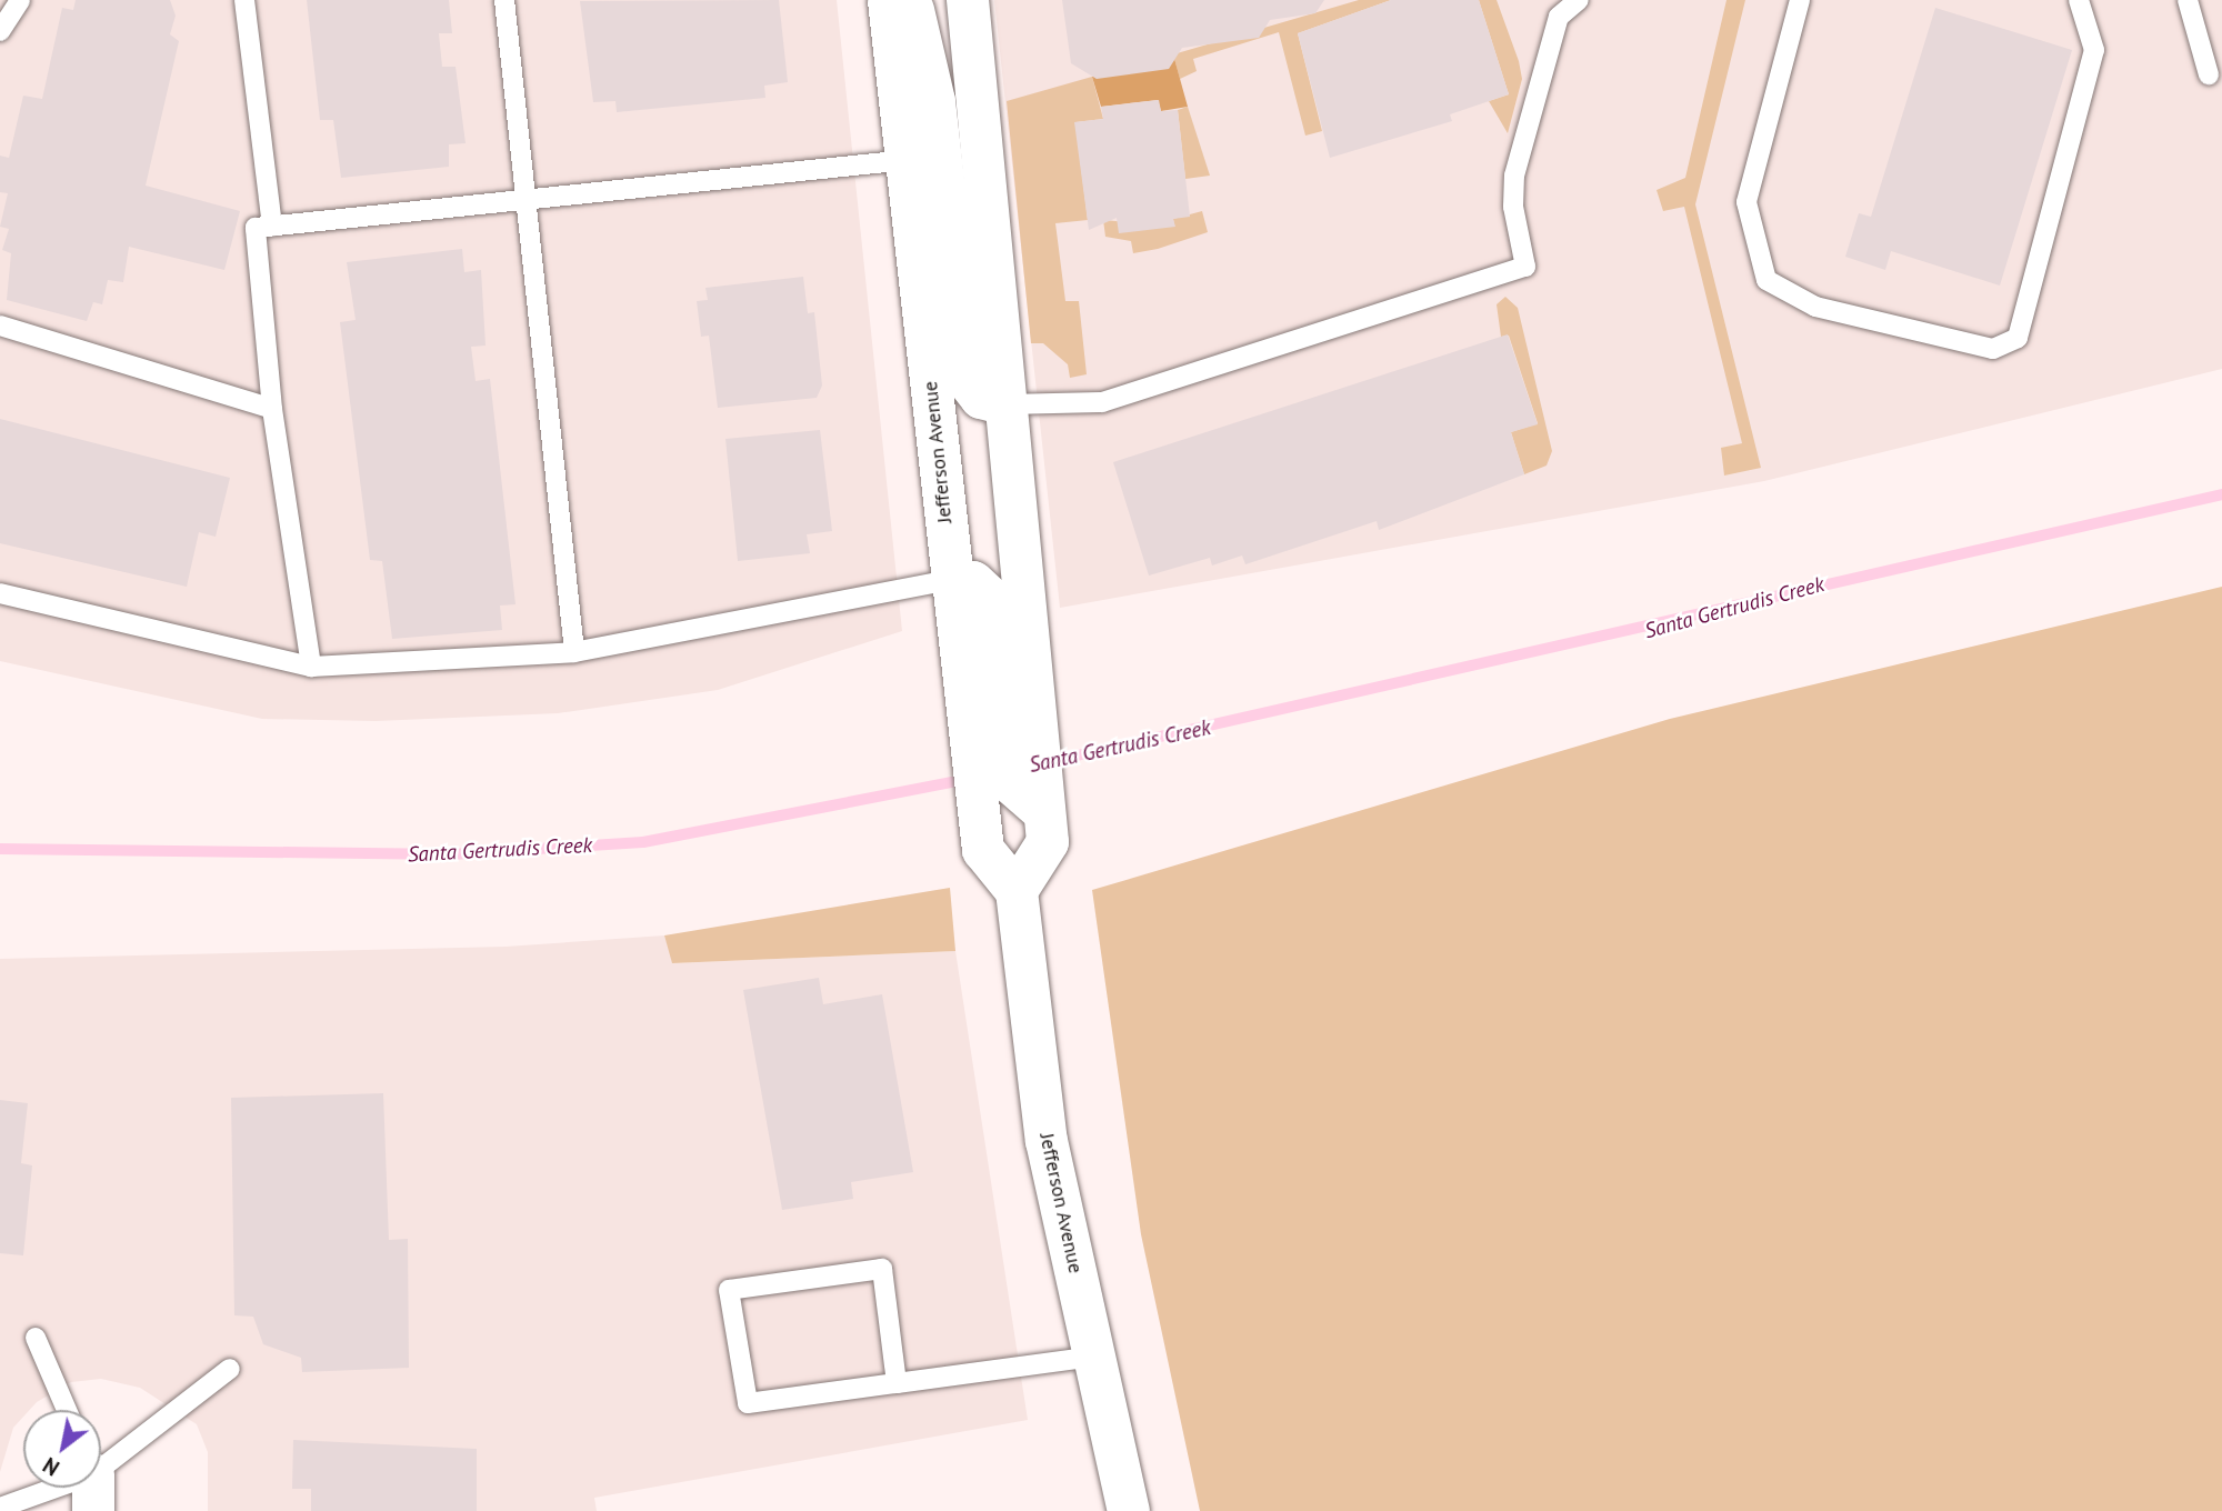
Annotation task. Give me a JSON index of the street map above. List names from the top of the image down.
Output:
{
  "streets": {
    "main road": ["Jefferson Avenue"]
  },
  "water": ["Santa Gertrudis Creek"],
  "north": "bottom left"
}
